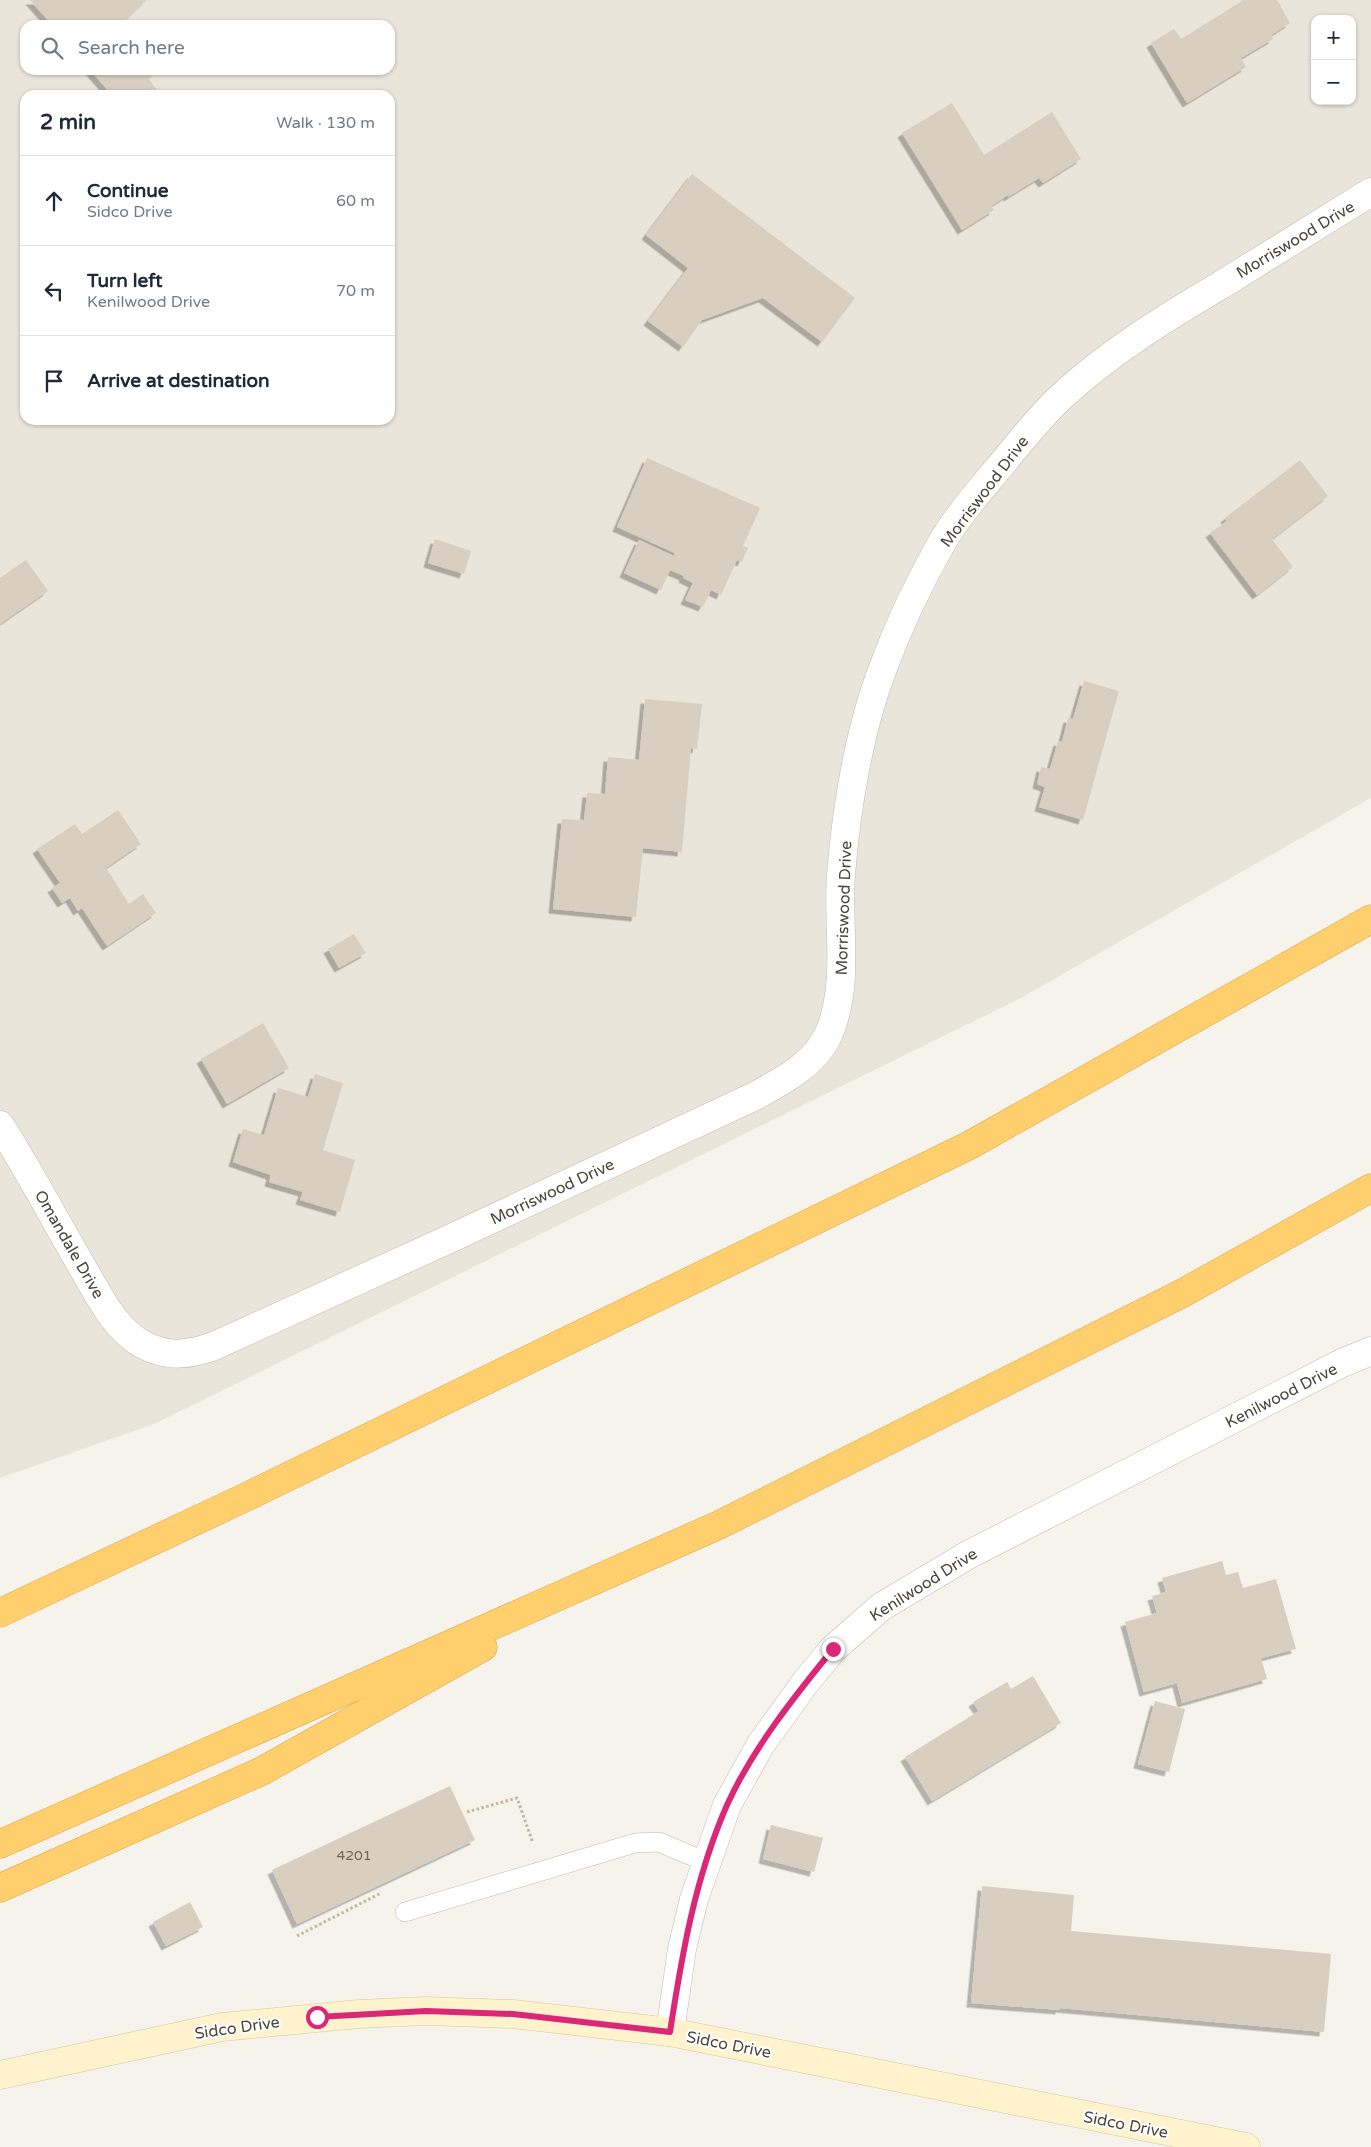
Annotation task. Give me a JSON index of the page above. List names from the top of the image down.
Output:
{
  "streets": {
    "main road": ["Sidco Drive"],
    "street": ["Morriswood Drive", "Omandale Drive", "Kenilwood Drive"]
  },
  "crossings": [
    ["Morriswood Drive", "Omandale Drive"],
    ["Kenilwood Drive", "Sidco Drive"]
  ],
  "house_numbers": ["4201"],
  "page": {
    "map_buttons": ["+", "−"],
    "search": "Search here",
    "heading": ["2 min", "Walk · 130 m"],
    "list": [
      ["Continue", "Sidco Drive", "60 m"],
      ["Turn left", "Kenilwood Drive", "70 m"],
      "Arrive at destination"
    ]
  }
}
